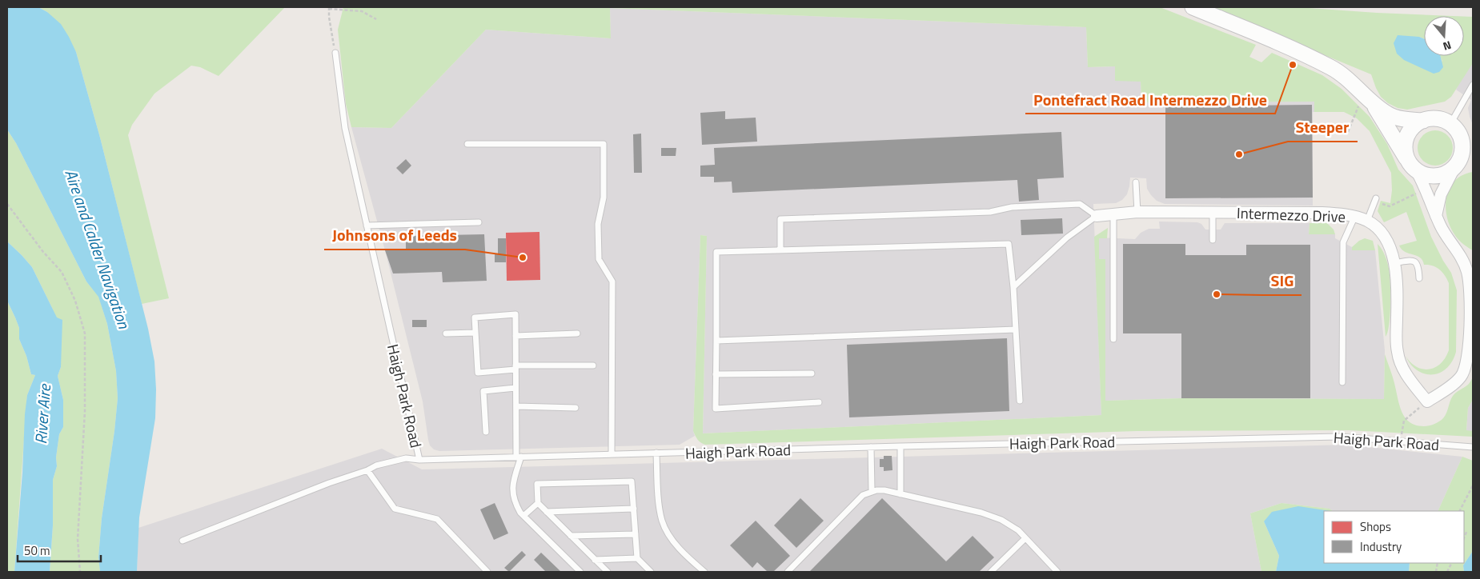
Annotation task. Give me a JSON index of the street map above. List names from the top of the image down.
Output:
{
  "streets": {
    "street": ["Intermezzo Drive"],
    "lane": ["Haigh Park Road"]
  },
  "water": ["Aire and Calder Navigation", "River Aire"],
  "places": [
    "Pontefract Road Intermezzo Drive",
    "Steeper",
    "Johnsons of Leeds",
    "SIG"
  ],
  "legend": ["Shops", "Industry"],
  "scale_bar": "50 m",
  "north": "bottom"
}
